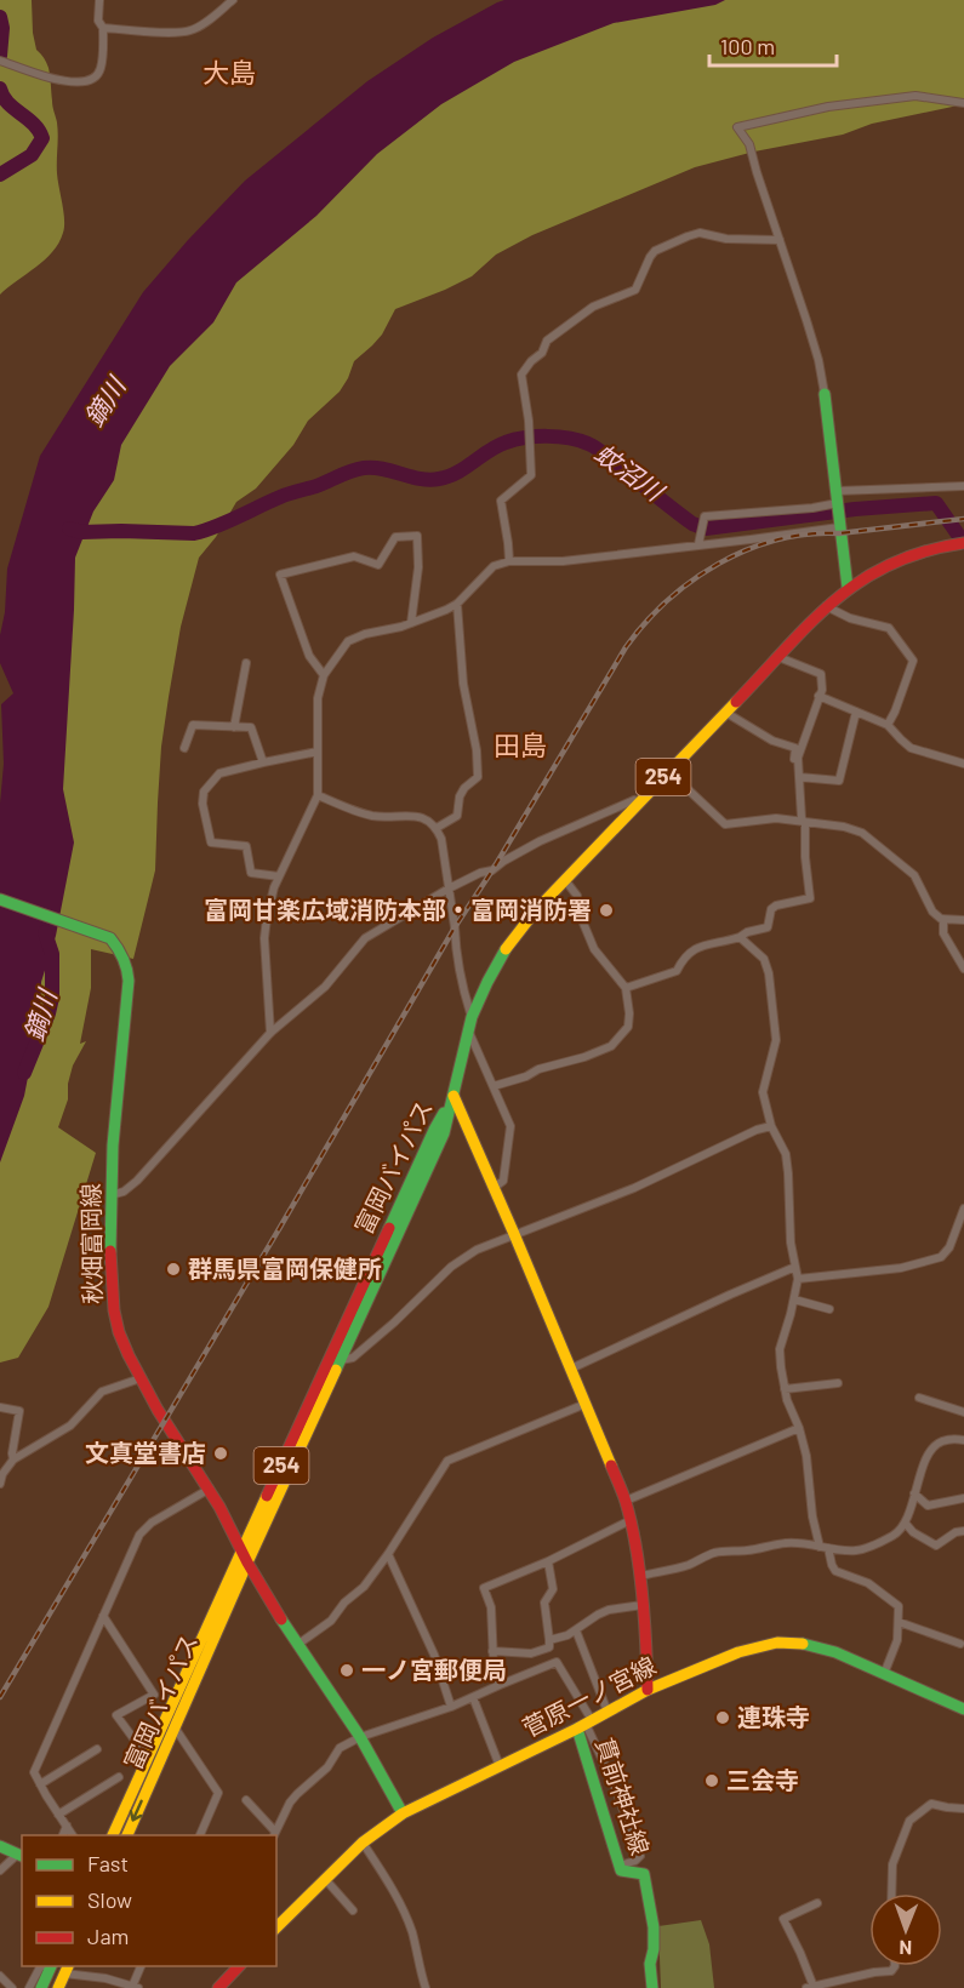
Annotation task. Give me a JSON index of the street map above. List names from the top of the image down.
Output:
{
  "streets": {
    "main road": [
      "254",
      "富岡バイパス",
      "秋畑富岡線",
      "菅原一ノ宮線",
      "貫前神社線"
    ]
  },
  "crossings": [
    ["254", "富岡バイパス"],
    ["富岡バイパス", "秋畑富岡線"],
    ["秋畑富岡線", "菅原一ノ宮線"],
    ["菅原一ノ宮線", "貫前神社線"]
  ],
  "districts": ["大島", "田島"],
  "water": ["鏑川", "蚊沼川"],
  "places": [
    "富岡甘楽広域消防本部・富岡消防署",
    "群馬県富岡保健所",
    "文真堂書店",
    "一ノ宮郵便局",
    "連珠寺",
    "三会寺"
  ],
  "legend": ["Fast", "Slow", "Jam"],
  "scale_bar": "100 m",
  "north": "bottom"
}
